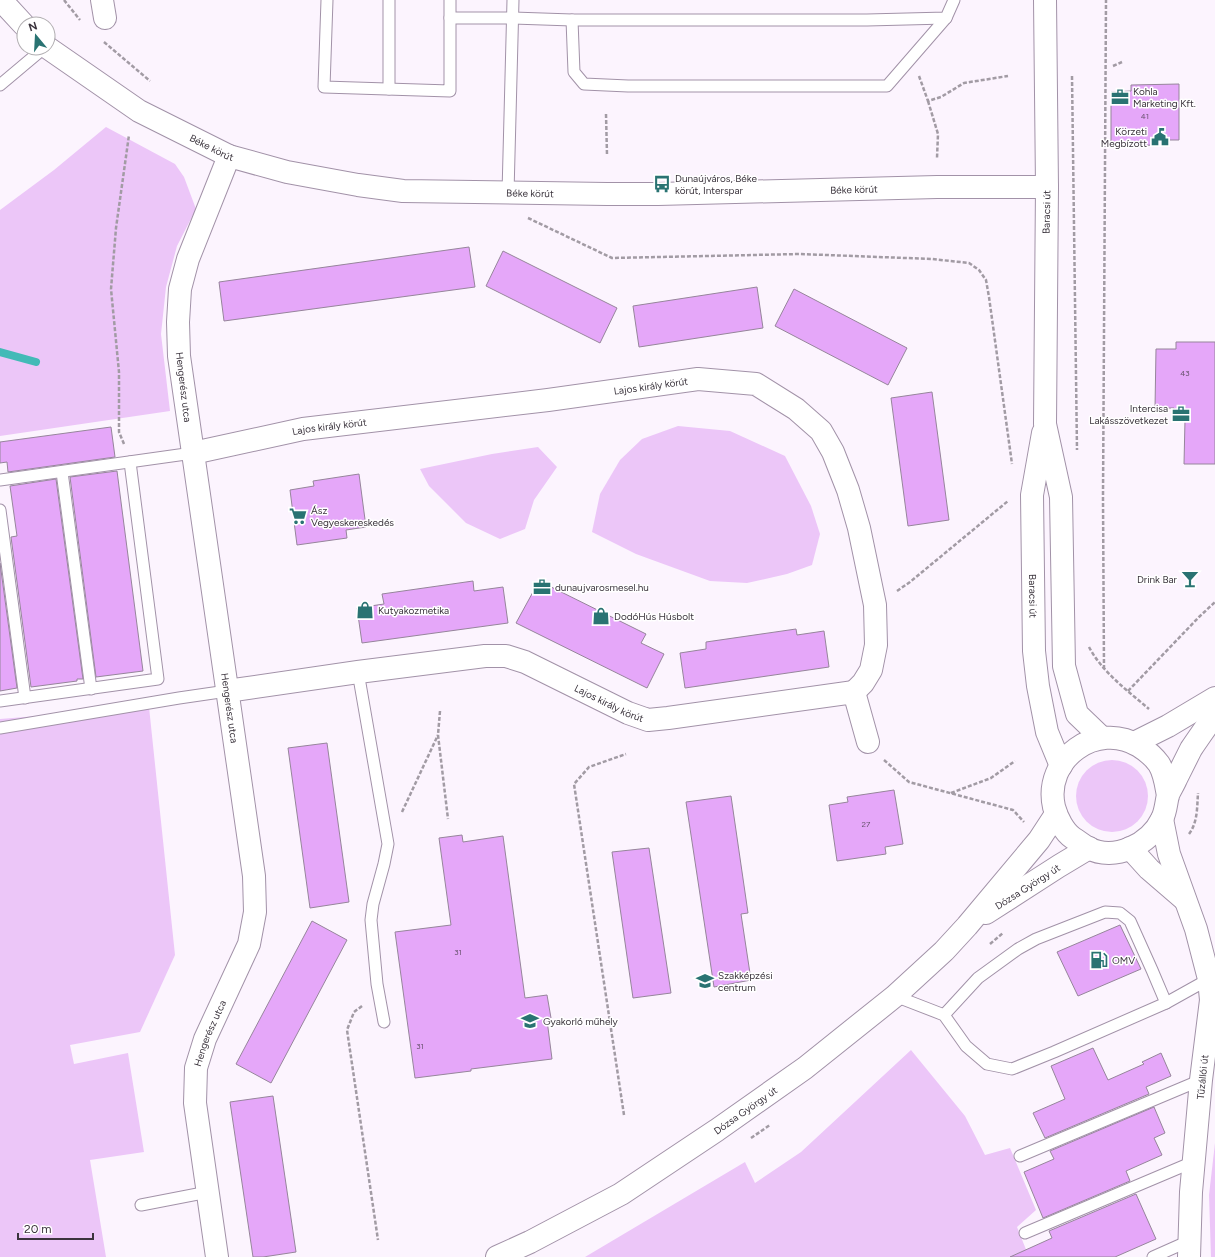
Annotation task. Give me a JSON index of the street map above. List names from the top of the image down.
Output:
{
  "streets": {
    "street": [
      "Béke körút",
      "Baracsi út",
      "Lajos király körút",
      "Hengerész utca",
      "Dózsa György út",
      "Tűzállói út"
    ]
  },
  "crossings": [
    ["Béke körút", "Baracsi út"],
    ["Béke körút", "Hengerész utca"],
    ["Baracsi út", "Dózsa György út"],
    ["Baracsi út", "Tűzállói út"],
    ["Lajos király körút", "Hengerész utca"],
    ["Dózsa György út", "Tűzállói út"]
  ],
  "places": {
    "office": ["Kohla Marketing Kft.", "Intercisa Lakásszövetkezet", "dunaujvarosmesel.hu"],
    "public building": ["Körzeti Megbízott"],
    "bus stop": ["Dunaújváros, Béke körút, Interspar"],
    "supermarket": ["Ász Vegyeskereskedés"],
    "bar": ["Drink Bar"],
    "shop": ["Kutyakozmetika", "DodóHús Húsbolt"],
    "fuel station": ["OMV"],
    "school or university": ["Szakképzési centrum", "Gyakorló műhely"]
  },
  "house_numbers": [
    "41",
    "43",
    "27",
    "31",
    "31"
  ],
  "scale_bar": "20 m",
  "north": "top"
}
